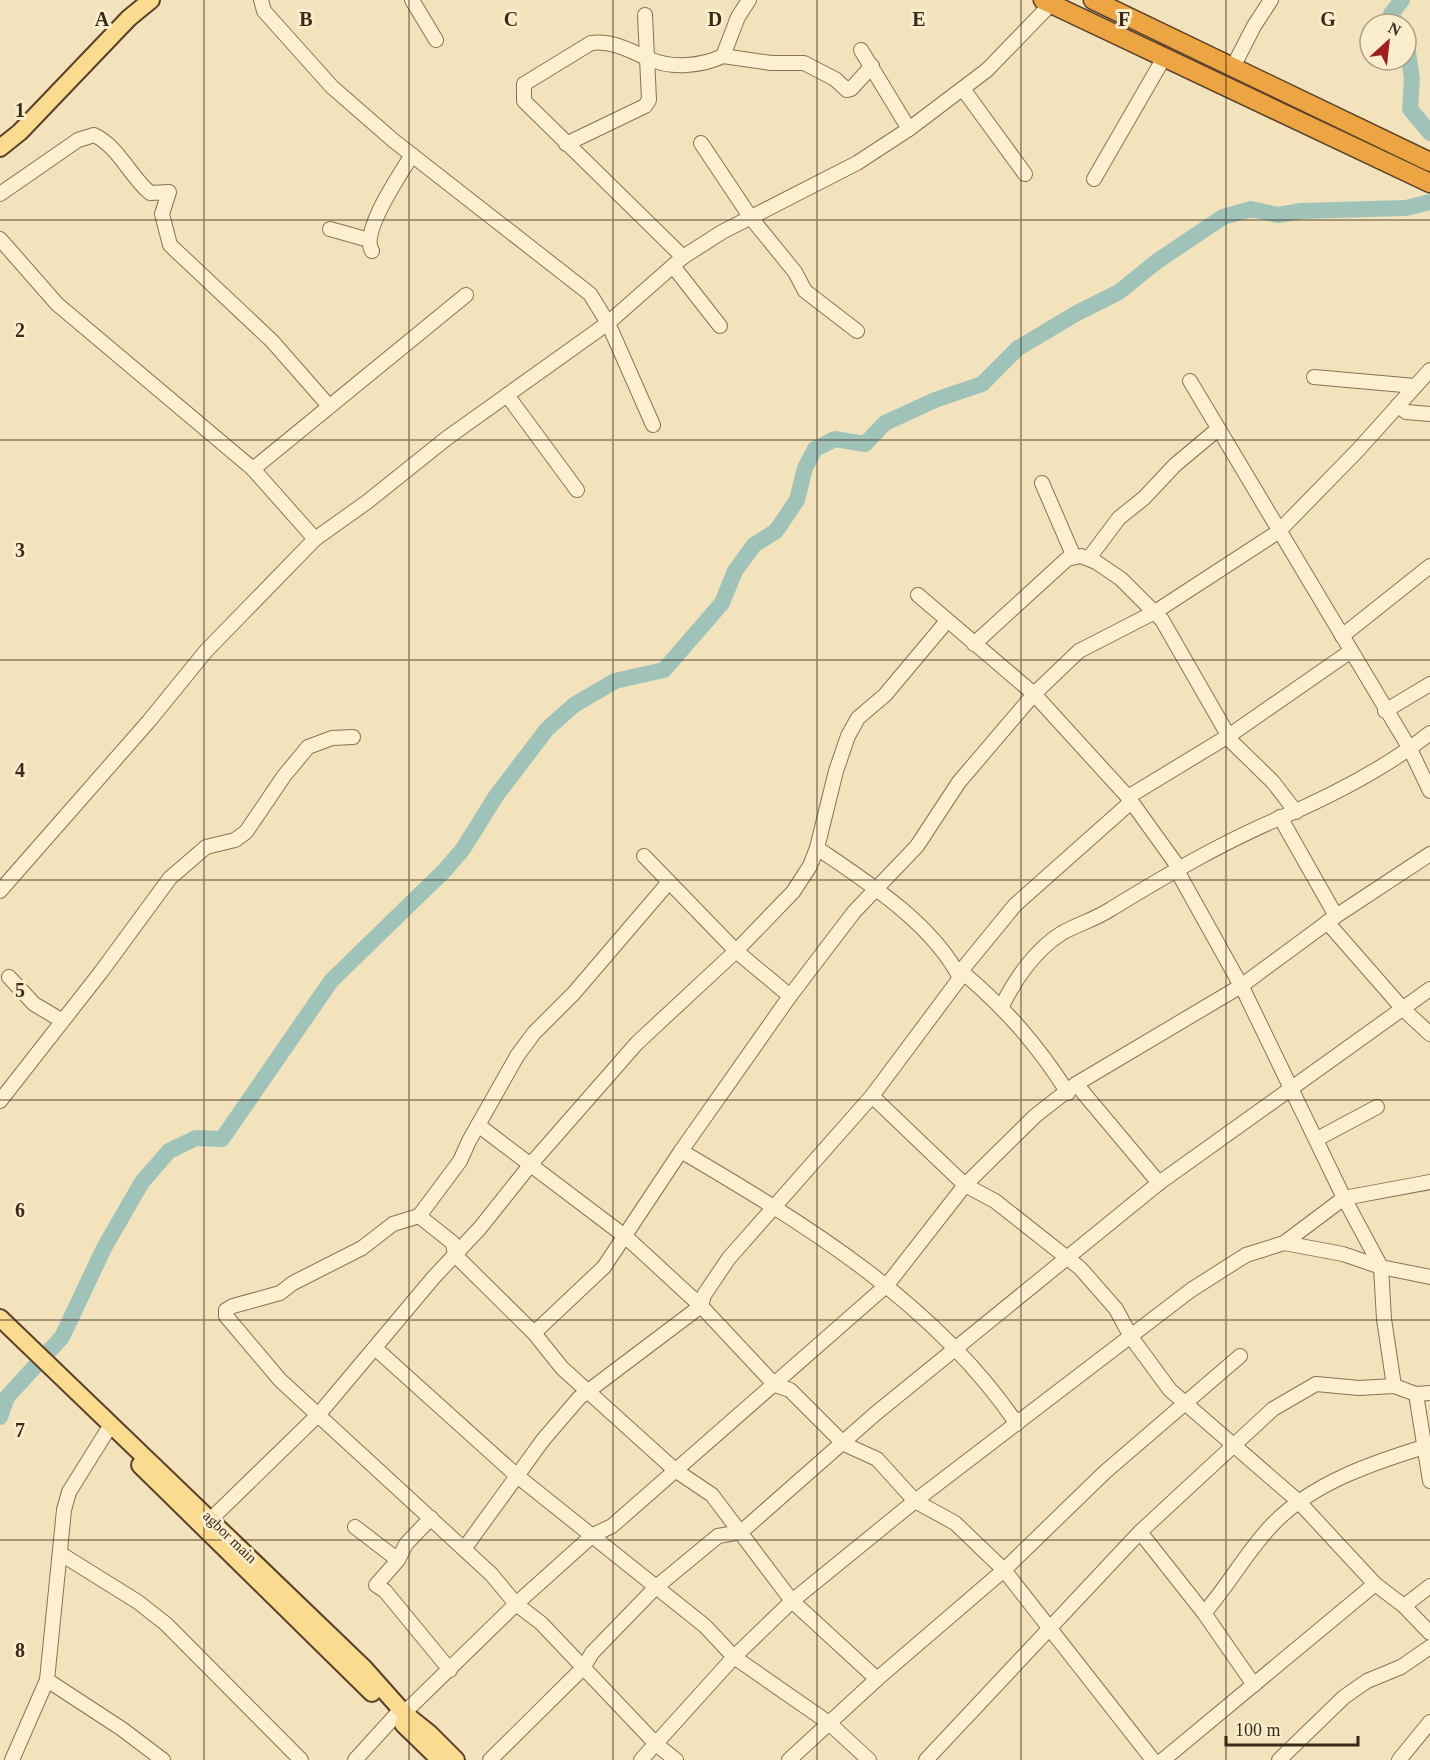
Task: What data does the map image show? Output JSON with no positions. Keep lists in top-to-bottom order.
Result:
{
  "streets": {
    "main road": ["agbor main"]
  },
  "scale_bar": "100 m",
  "north": "top right",
  "grid": {
    "columns": [
      "A",
      "B",
      "C",
      "D",
      "E",
      "F",
      "G"
    ],
    "rows": [
      "1",
      "2",
      "3",
      "4",
      "5",
      "6",
      "7",
      "8"
    ]
  }
}
